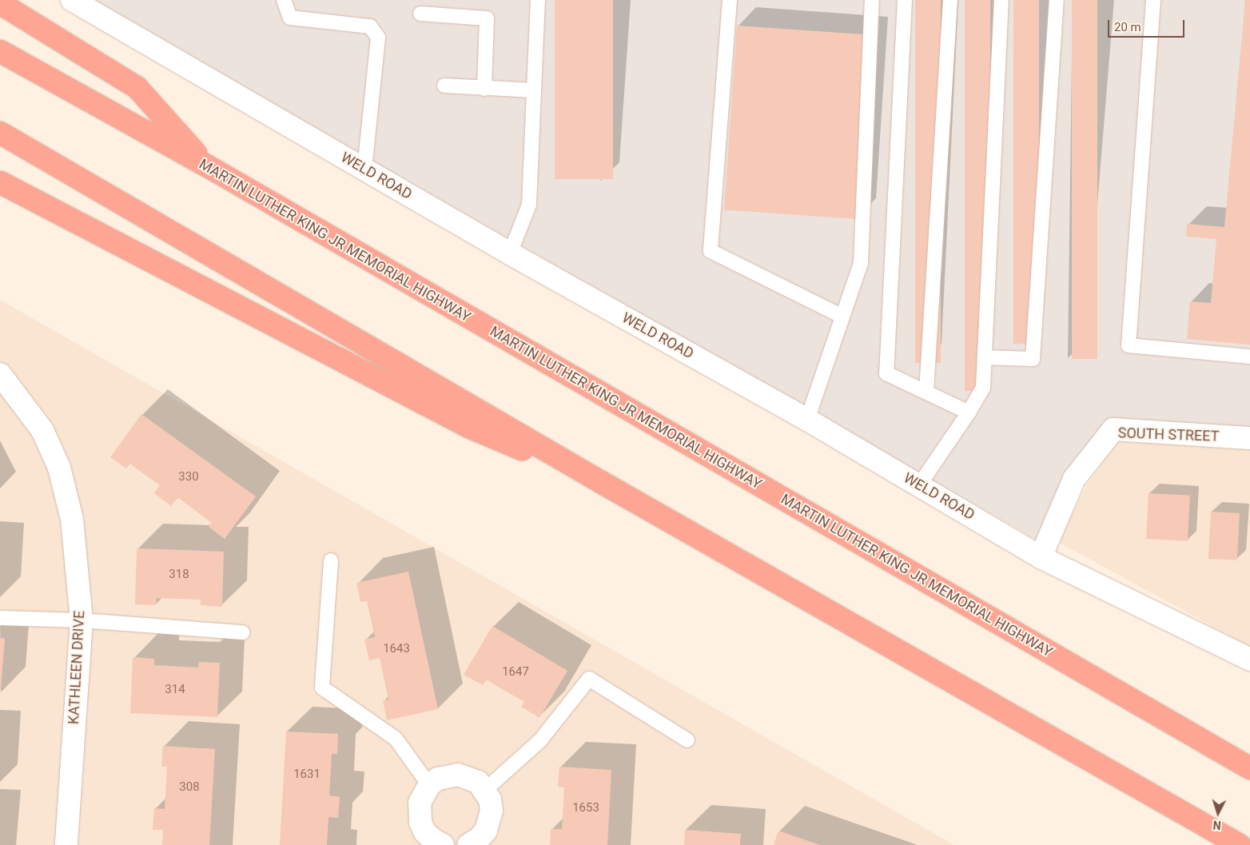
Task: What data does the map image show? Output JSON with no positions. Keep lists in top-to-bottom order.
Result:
{
  "streets": {
    "highway": ["MARTIN LUTHER KING JR MEMORIAL HIGHWAY"],
    "street": ["WELD ROAD", "SOUTH STREET", "KATHLEEN DRIVE"]
  },
  "crossings": [
    ["WELD ROAD", "SOUTH STREET"]
  ],
  "house_numbers": [
    "330",
    "318",
    "1643",
    "1647",
    "314",
    "1631",
    "308",
    "1653"
  ],
  "scale_bar": "20 m",
  "north": "bottom"
}
